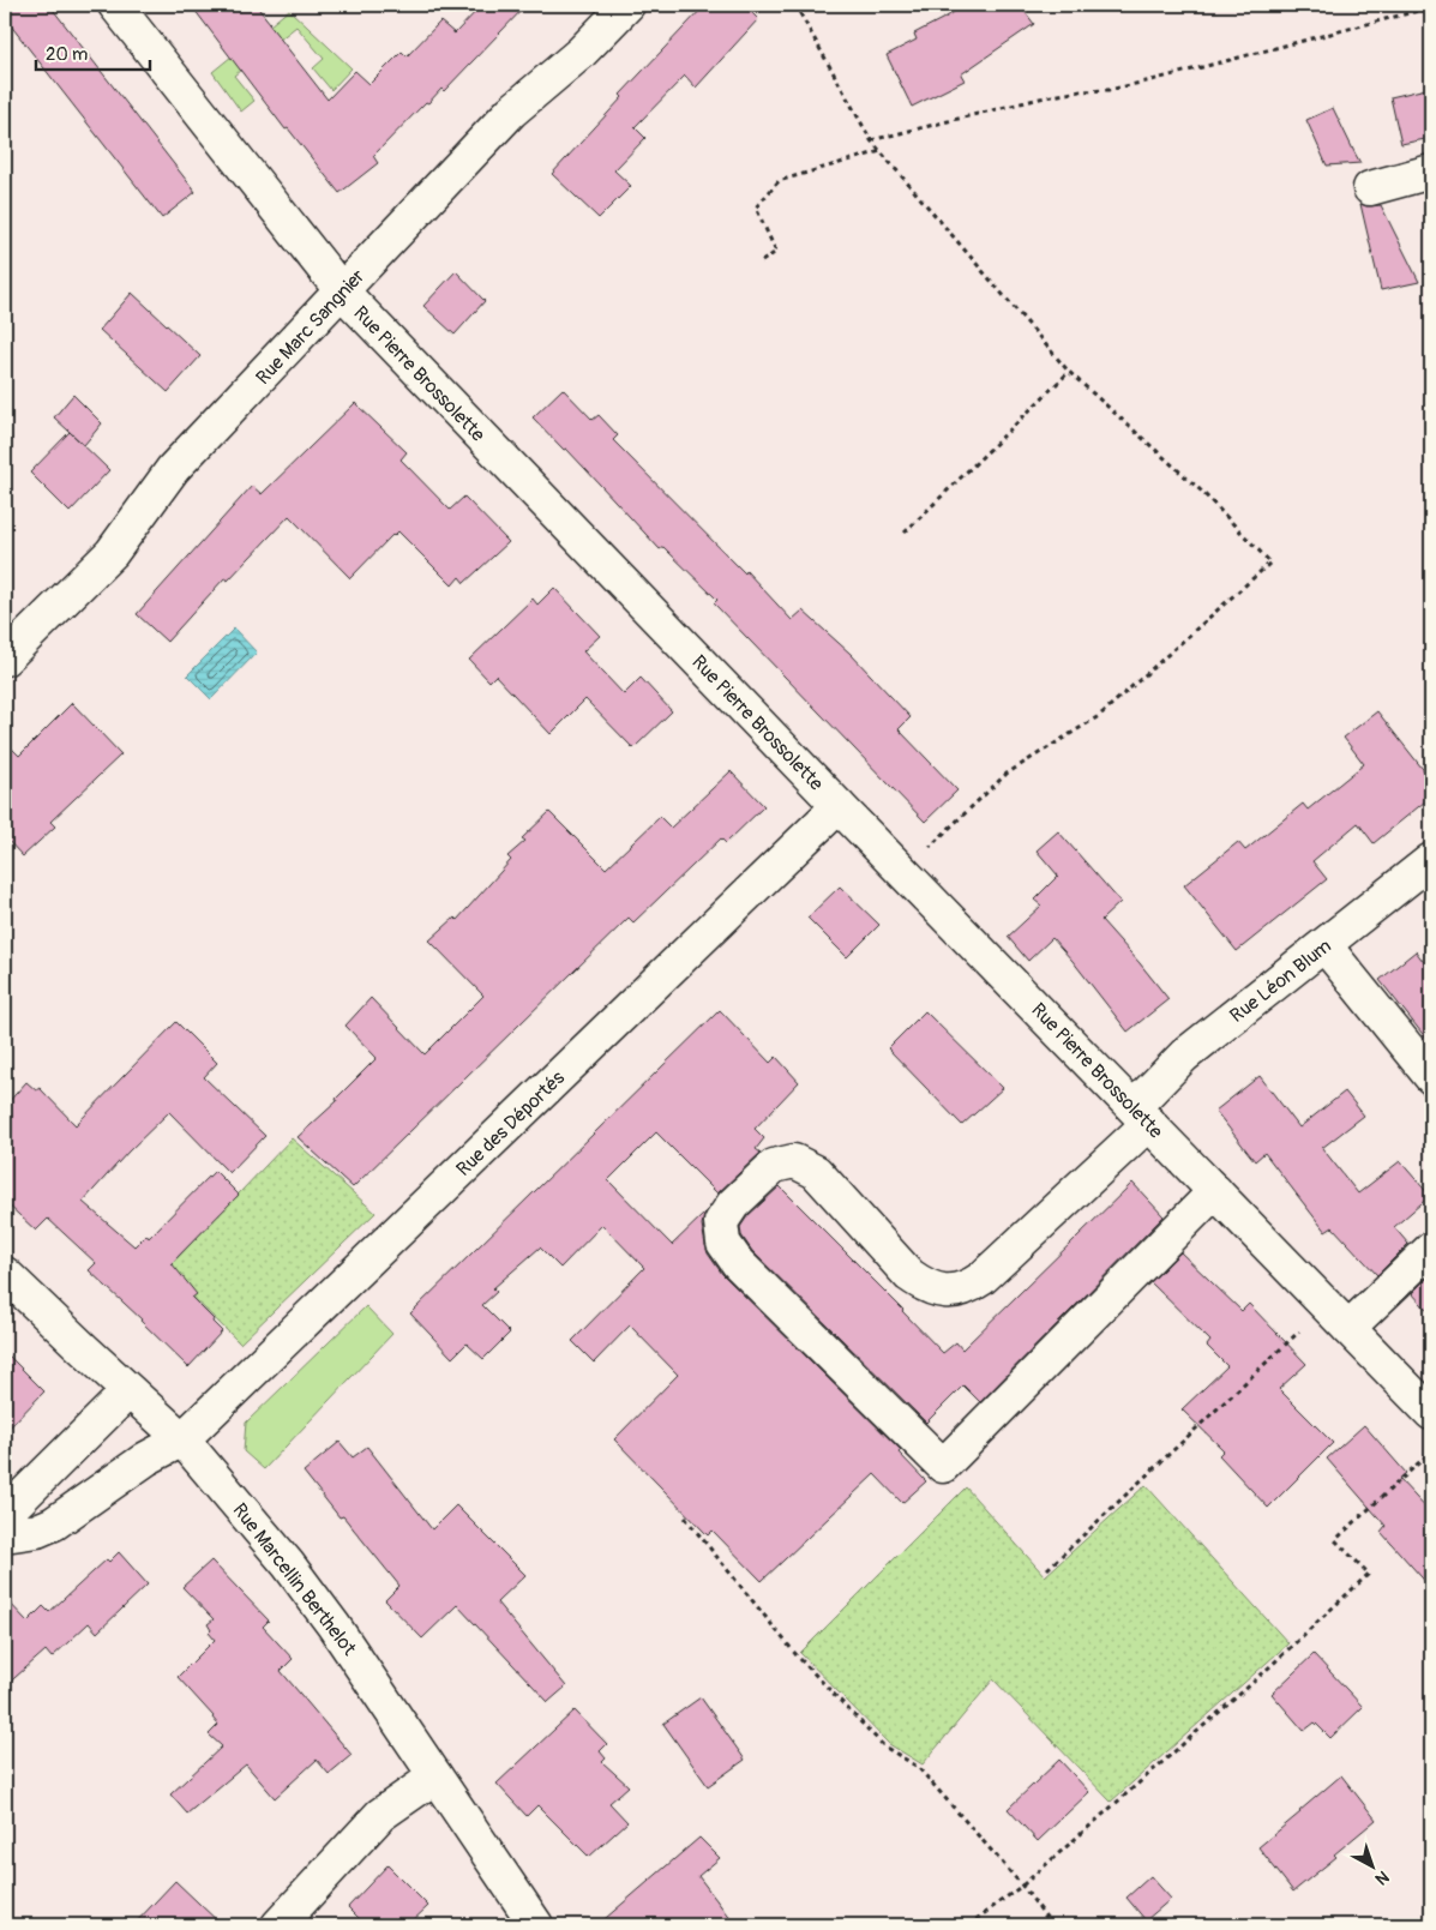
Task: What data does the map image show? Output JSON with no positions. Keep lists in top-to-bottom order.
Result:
{
  "streets": {
    "street": [
      "Rue Marc Sangnier",
      "Rue Pierre Brossolette",
      "Rue Léon Blum",
      "Rue des Déportés",
      "Rue Marcellin Berthelot"
    ]
  },
  "crossings": [
    ["Rue Marc Sangnier", "Rue Pierre Brossolette"],
    ["Rue Pierre Brossolette", "Rue Léon Blum"],
    ["Rue Pierre Brossolette", "Rue des Déportés"],
    ["Rue des Déportés", "Rue Marcellin Berthelot"]
  ],
  "scale_bar": "20 m",
  "north": "bottom right"
}
